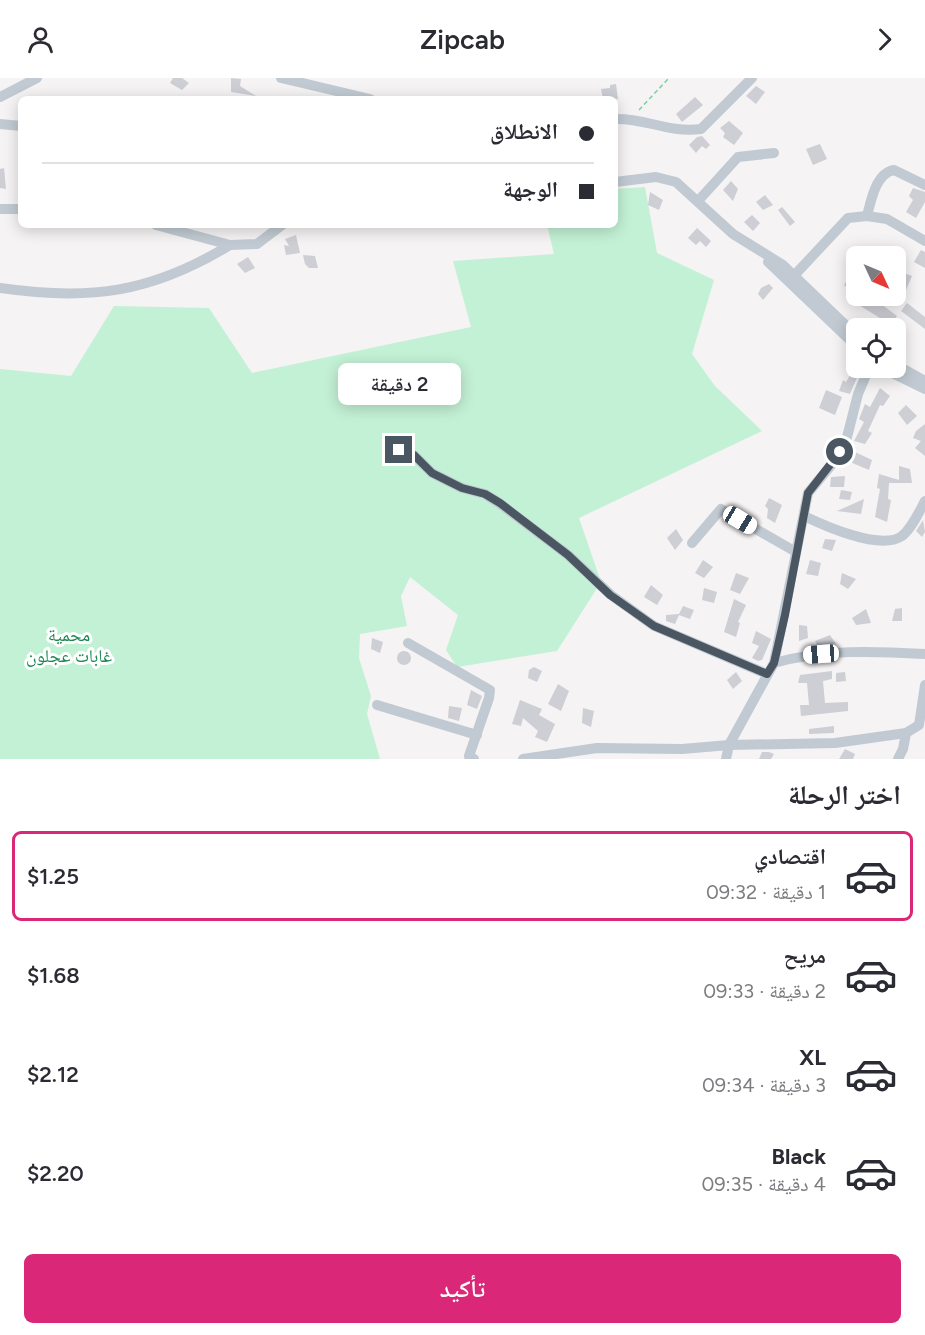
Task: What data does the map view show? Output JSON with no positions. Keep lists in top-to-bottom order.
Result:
{
  "parks": ["محمية غابات عجلون"],
  "north": "bottom right",
  "page": {
    "header": "Zipcab",
    "banner": ["الانطلاق", "الوجهة"],
    "bubble": "2 دقيقة",
    "heading": "اختر الرحلة",
    "list": [
      {
        "name": "اقتصادي",
        "note": "1 دقيقة · 09:32",
        "value": "$1.25"
      },
      {
        "name": "مريح",
        "note": "2 دقيقة · 09:33",
        "value": "$1.68"
      },
      {
        "name": "XL",
        "note": "3 دقيقة · 09:34",
        "value": "$2.12"
      },
      {
        "name": "Black",
        "note": "4 دقيقة · 09:35",
        "value": "$2.20"
      }
    ],
    "buttons": "تأكيد"
  }
}
